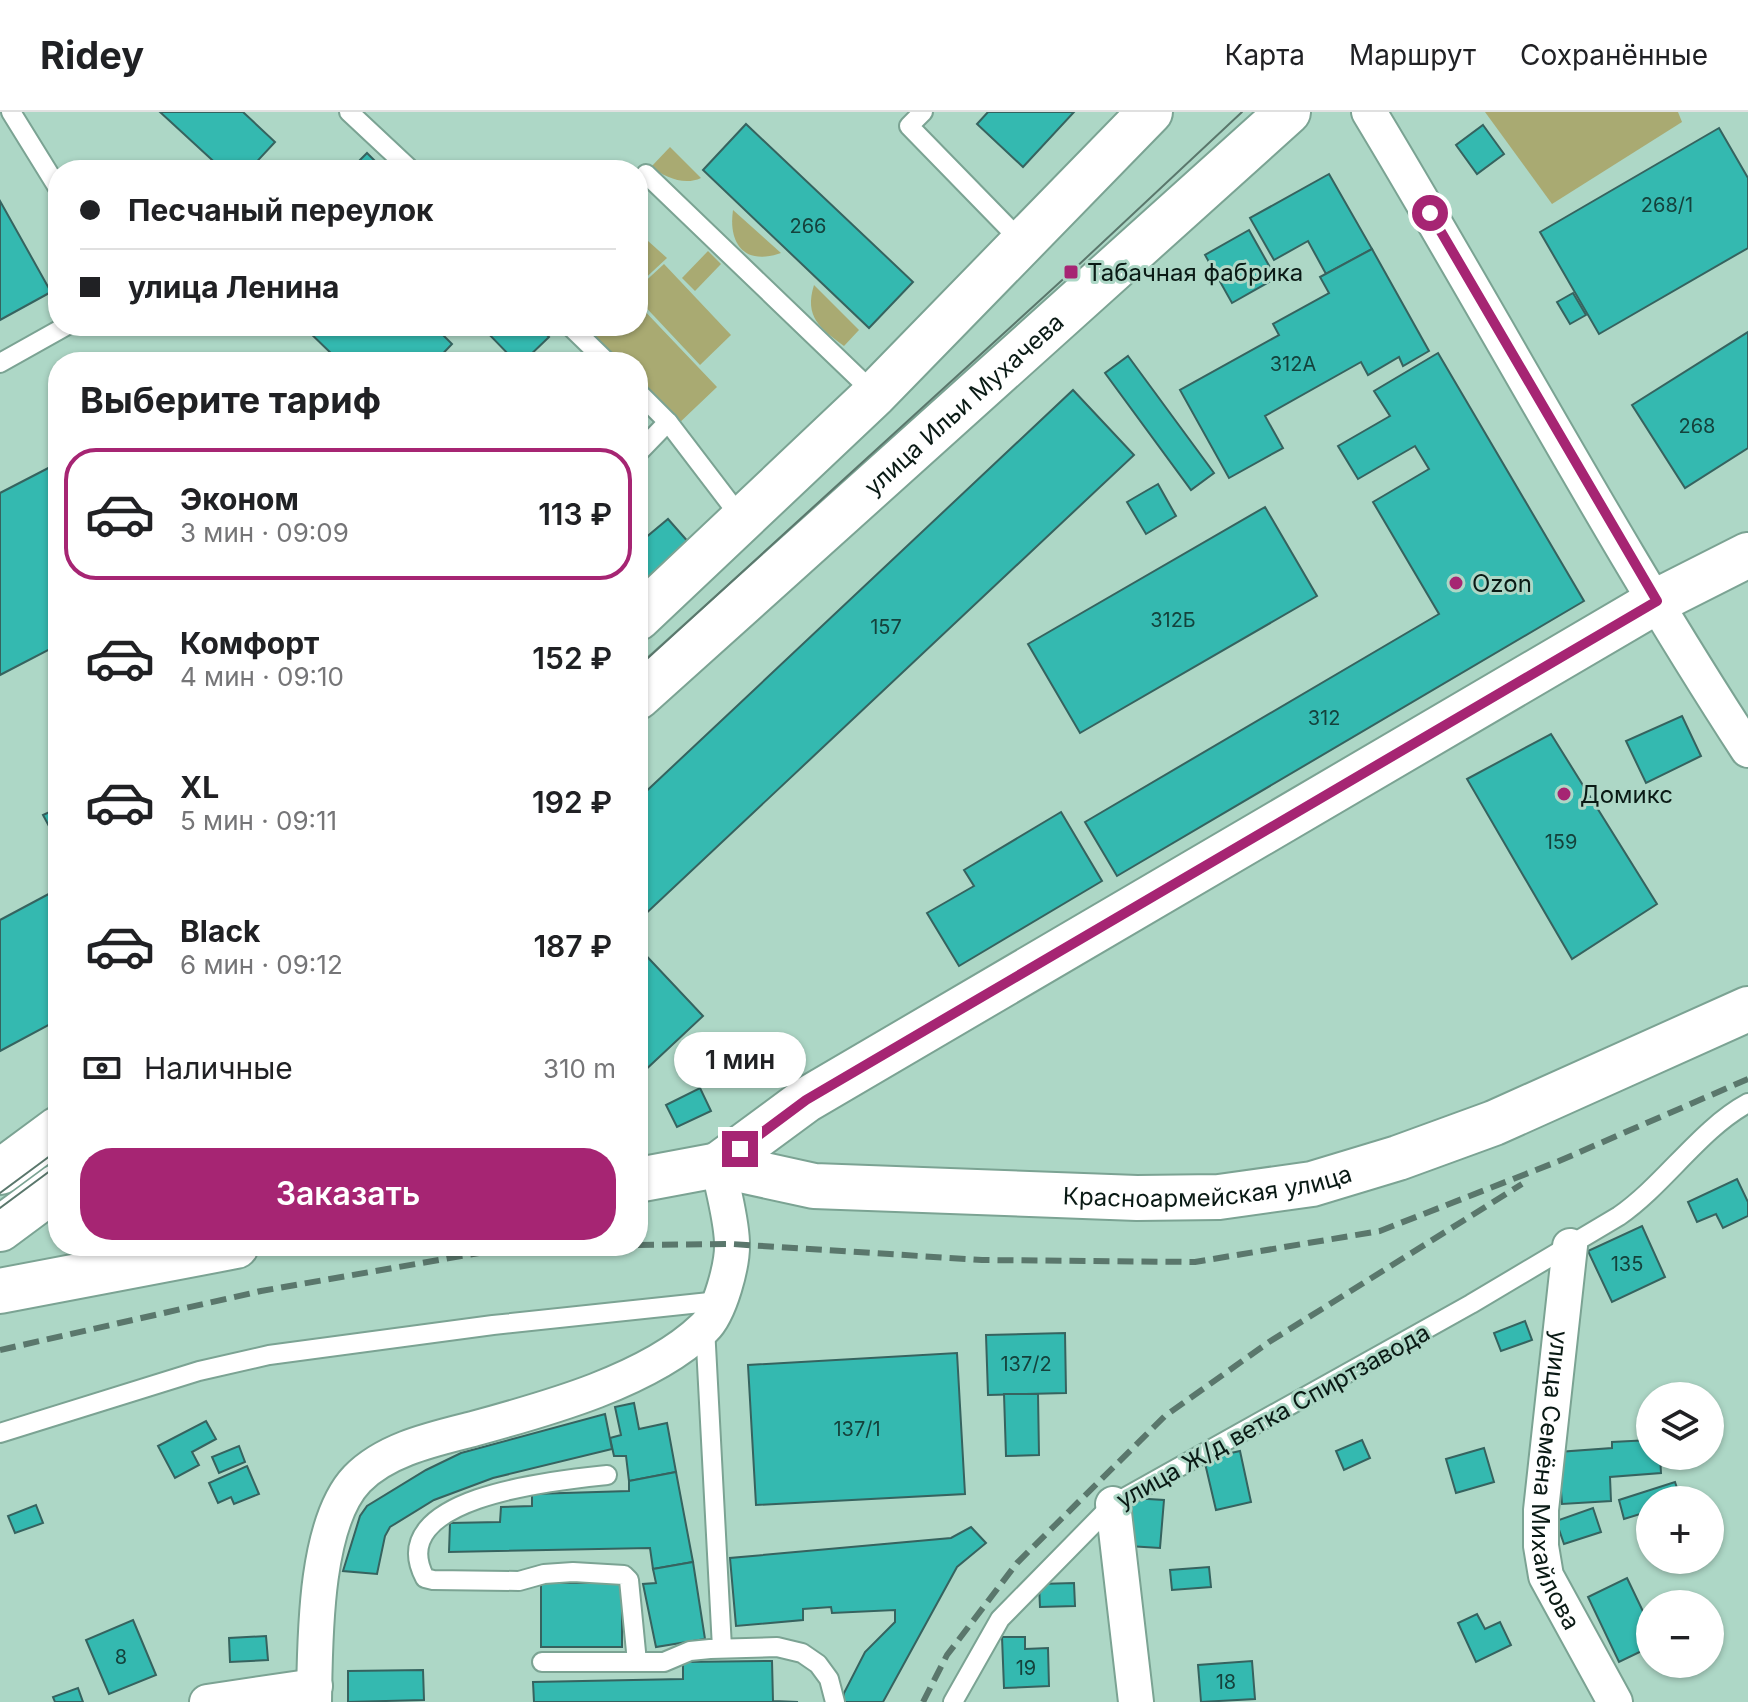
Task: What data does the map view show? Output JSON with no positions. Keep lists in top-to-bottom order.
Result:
{
  "streets": {
    "main road": ["улица Ильи Мухачева", "Красноармейская улица"],
    "street": ["улица Семёна Михайлова"],
    "lane": ["улица Ж/д ветка Спиртзавода"]
  },
  "crossings": [
    ["улица Ж/д ветка Спиртзавода", "улица Семёна Михайлова"]
  ],
  "places": {
    "transit": ["Табачная фабрика"],
    "other": ["Ozon", "Домикс"]
  },
  "house_numbers": [
    "268/1",
    "266",
    "312А",
    "268",
    "312Б",
    "157",
    "312",
    "159",
    "135",
    "137/2",
    "137/1",
    "8",
    "19",
    "18"
  ],
  "page": {
    "header": "Ridey",
    "nav": ["Карта", "Маршрут", "Сохранённые"],
    "banner": ["Песчаный переулок", "улица Ленина"],
    "heading": "Выберите тариф",
    "list": [
      {
        "name": "Эконом",
        "note": "3 мин · 09:09",
        "value": "113 ₽"
      },
      {
        "name": "Комфорт",
        "note": "4 мин · 09:10",
        "value": "152 ₽"
      },
      {
        "name": "XL",
        "note": "5 мин · 09:11",
        "value": "192 ₽"
      },
      {
        "name": "Black",
        "note": "6 мин · 09:12",
        "value": "187 ₽"
      }
    ],
    "pay": ["Наличные", "310 m"],
    "bubble": "1 мин",
    "buttons": "Заказать",
    "map_buttons": ["+", "−"]
  }
}
